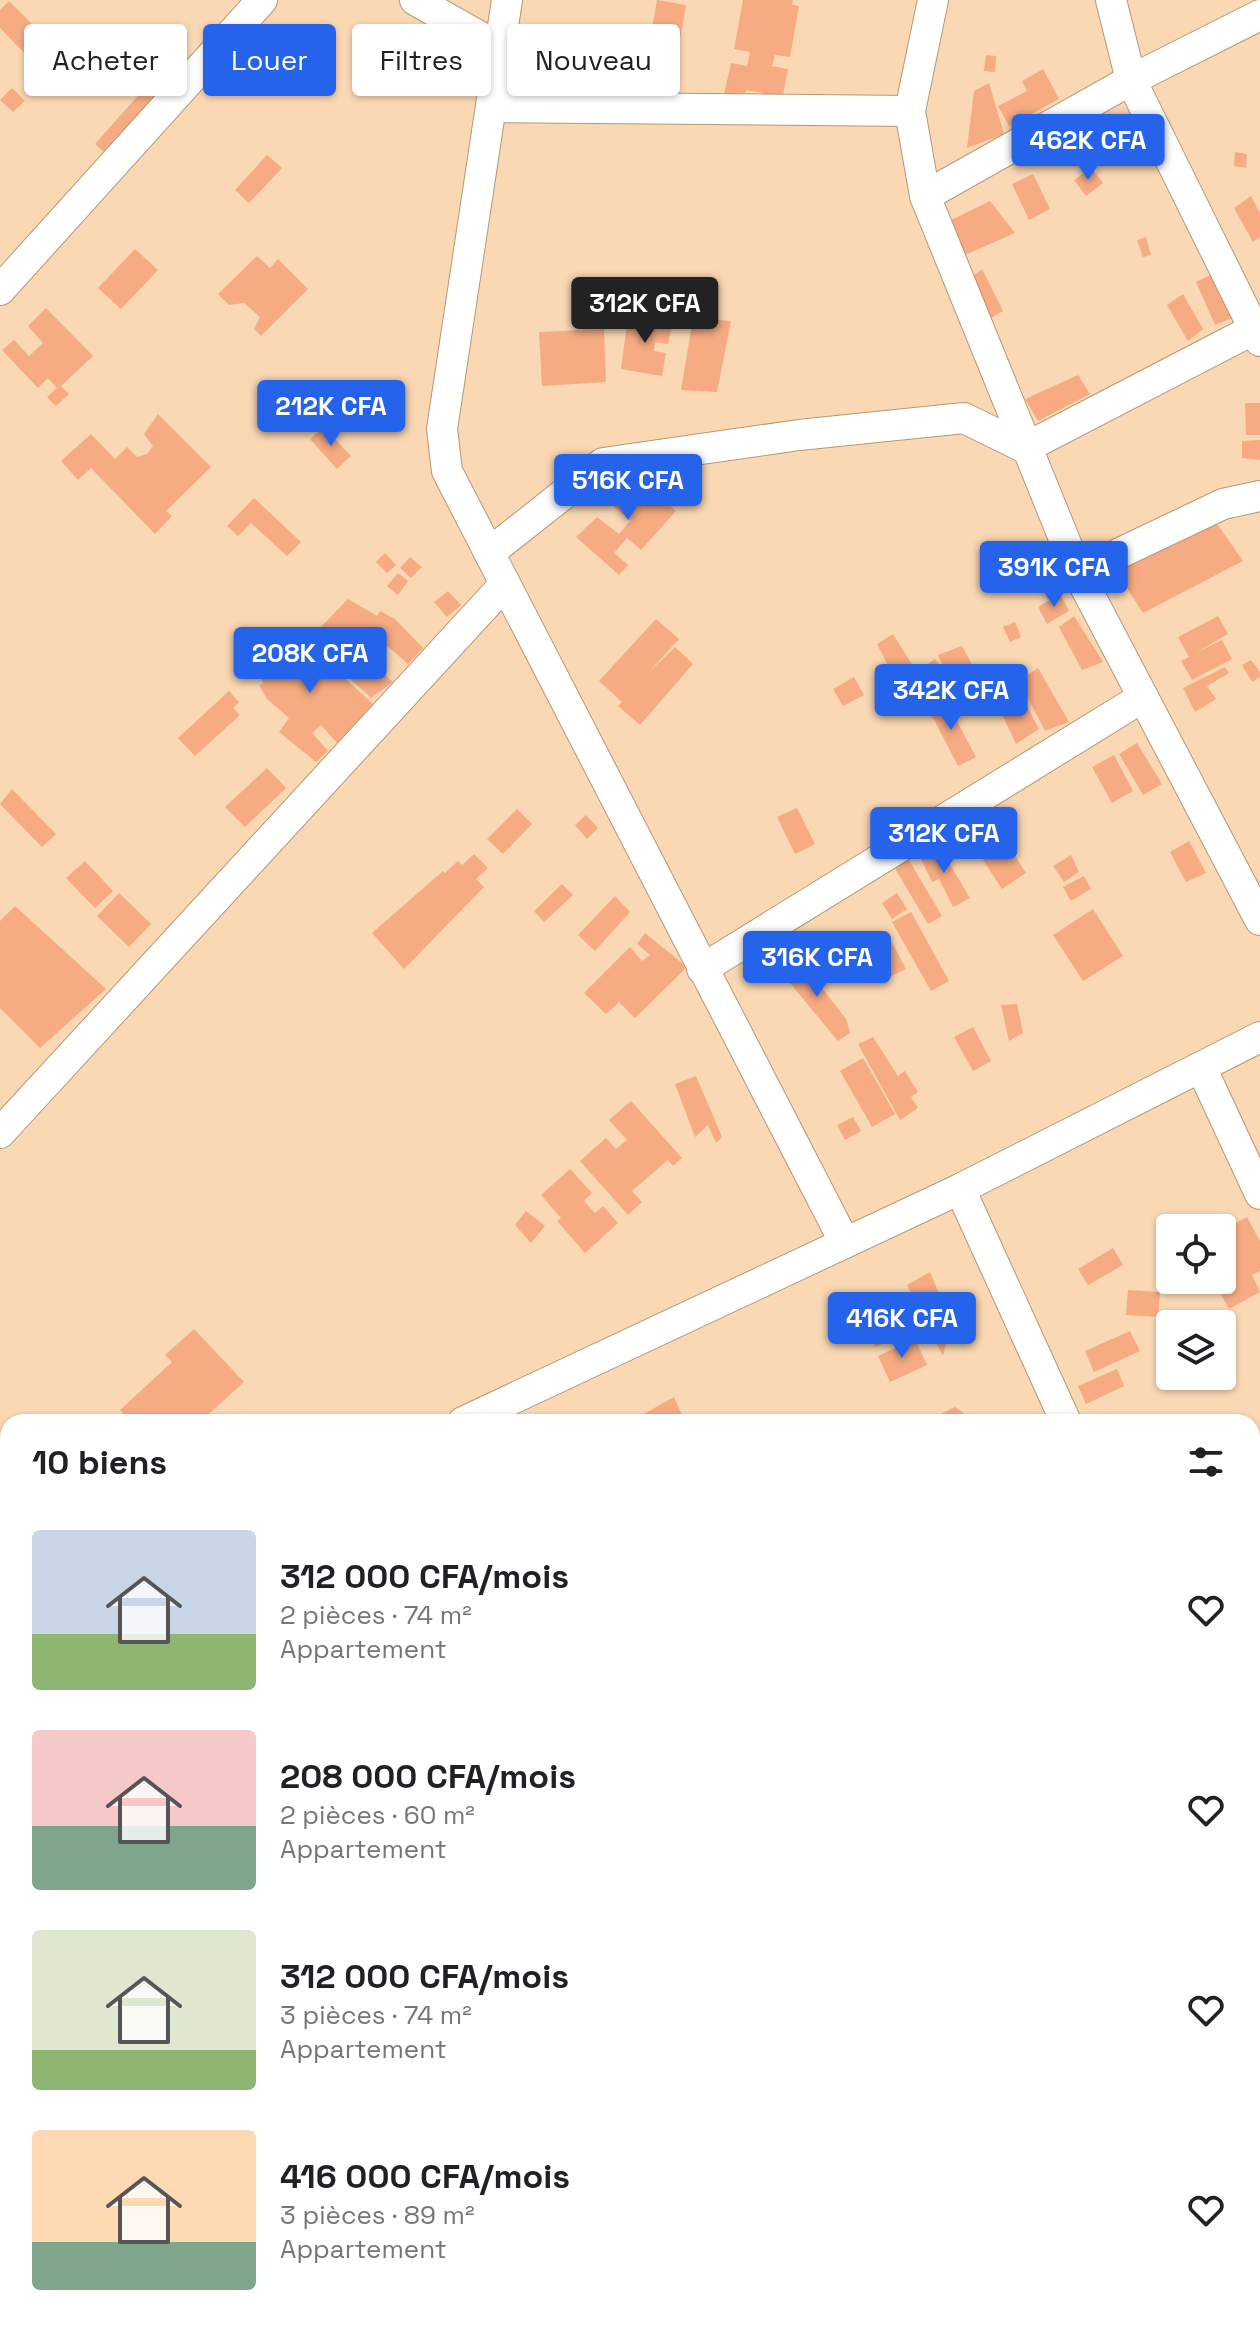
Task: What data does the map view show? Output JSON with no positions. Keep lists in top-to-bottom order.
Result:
{
  "page": {
    "chip": [
      "Acheter",
      "Louer",
      "Filtres",
      "Nouveau"
    ],
    "price": [
      "462K CFA",
      "312K CFA",
      "212K CFA",
      "516K CFA",
      "391K CFA",
      "208K CFA",
      "342K CFA",
      "312K CFA",
      "316K CFA",
      "416K CFA"
    ],
    "heading": "10 biens",
    "list": [
      {
        "name": "312 000 CFA/mois",
        "note": "2 pièces · 74 m² · Appartement"
      },
      {
        "name": "208 000 CFA/mois",
        "note": "2 pièces · 60 m² · Appartement"
      },
      {
        "name": "312 000 CFA/mois",
        "note": "3 pièces · 74 m² · Appartement"
      },
      {
        "name": "416 000 CFA/mois",
        "note": "3 pièces · 89 m² · Appartement"
      }
    ]
  }
}
